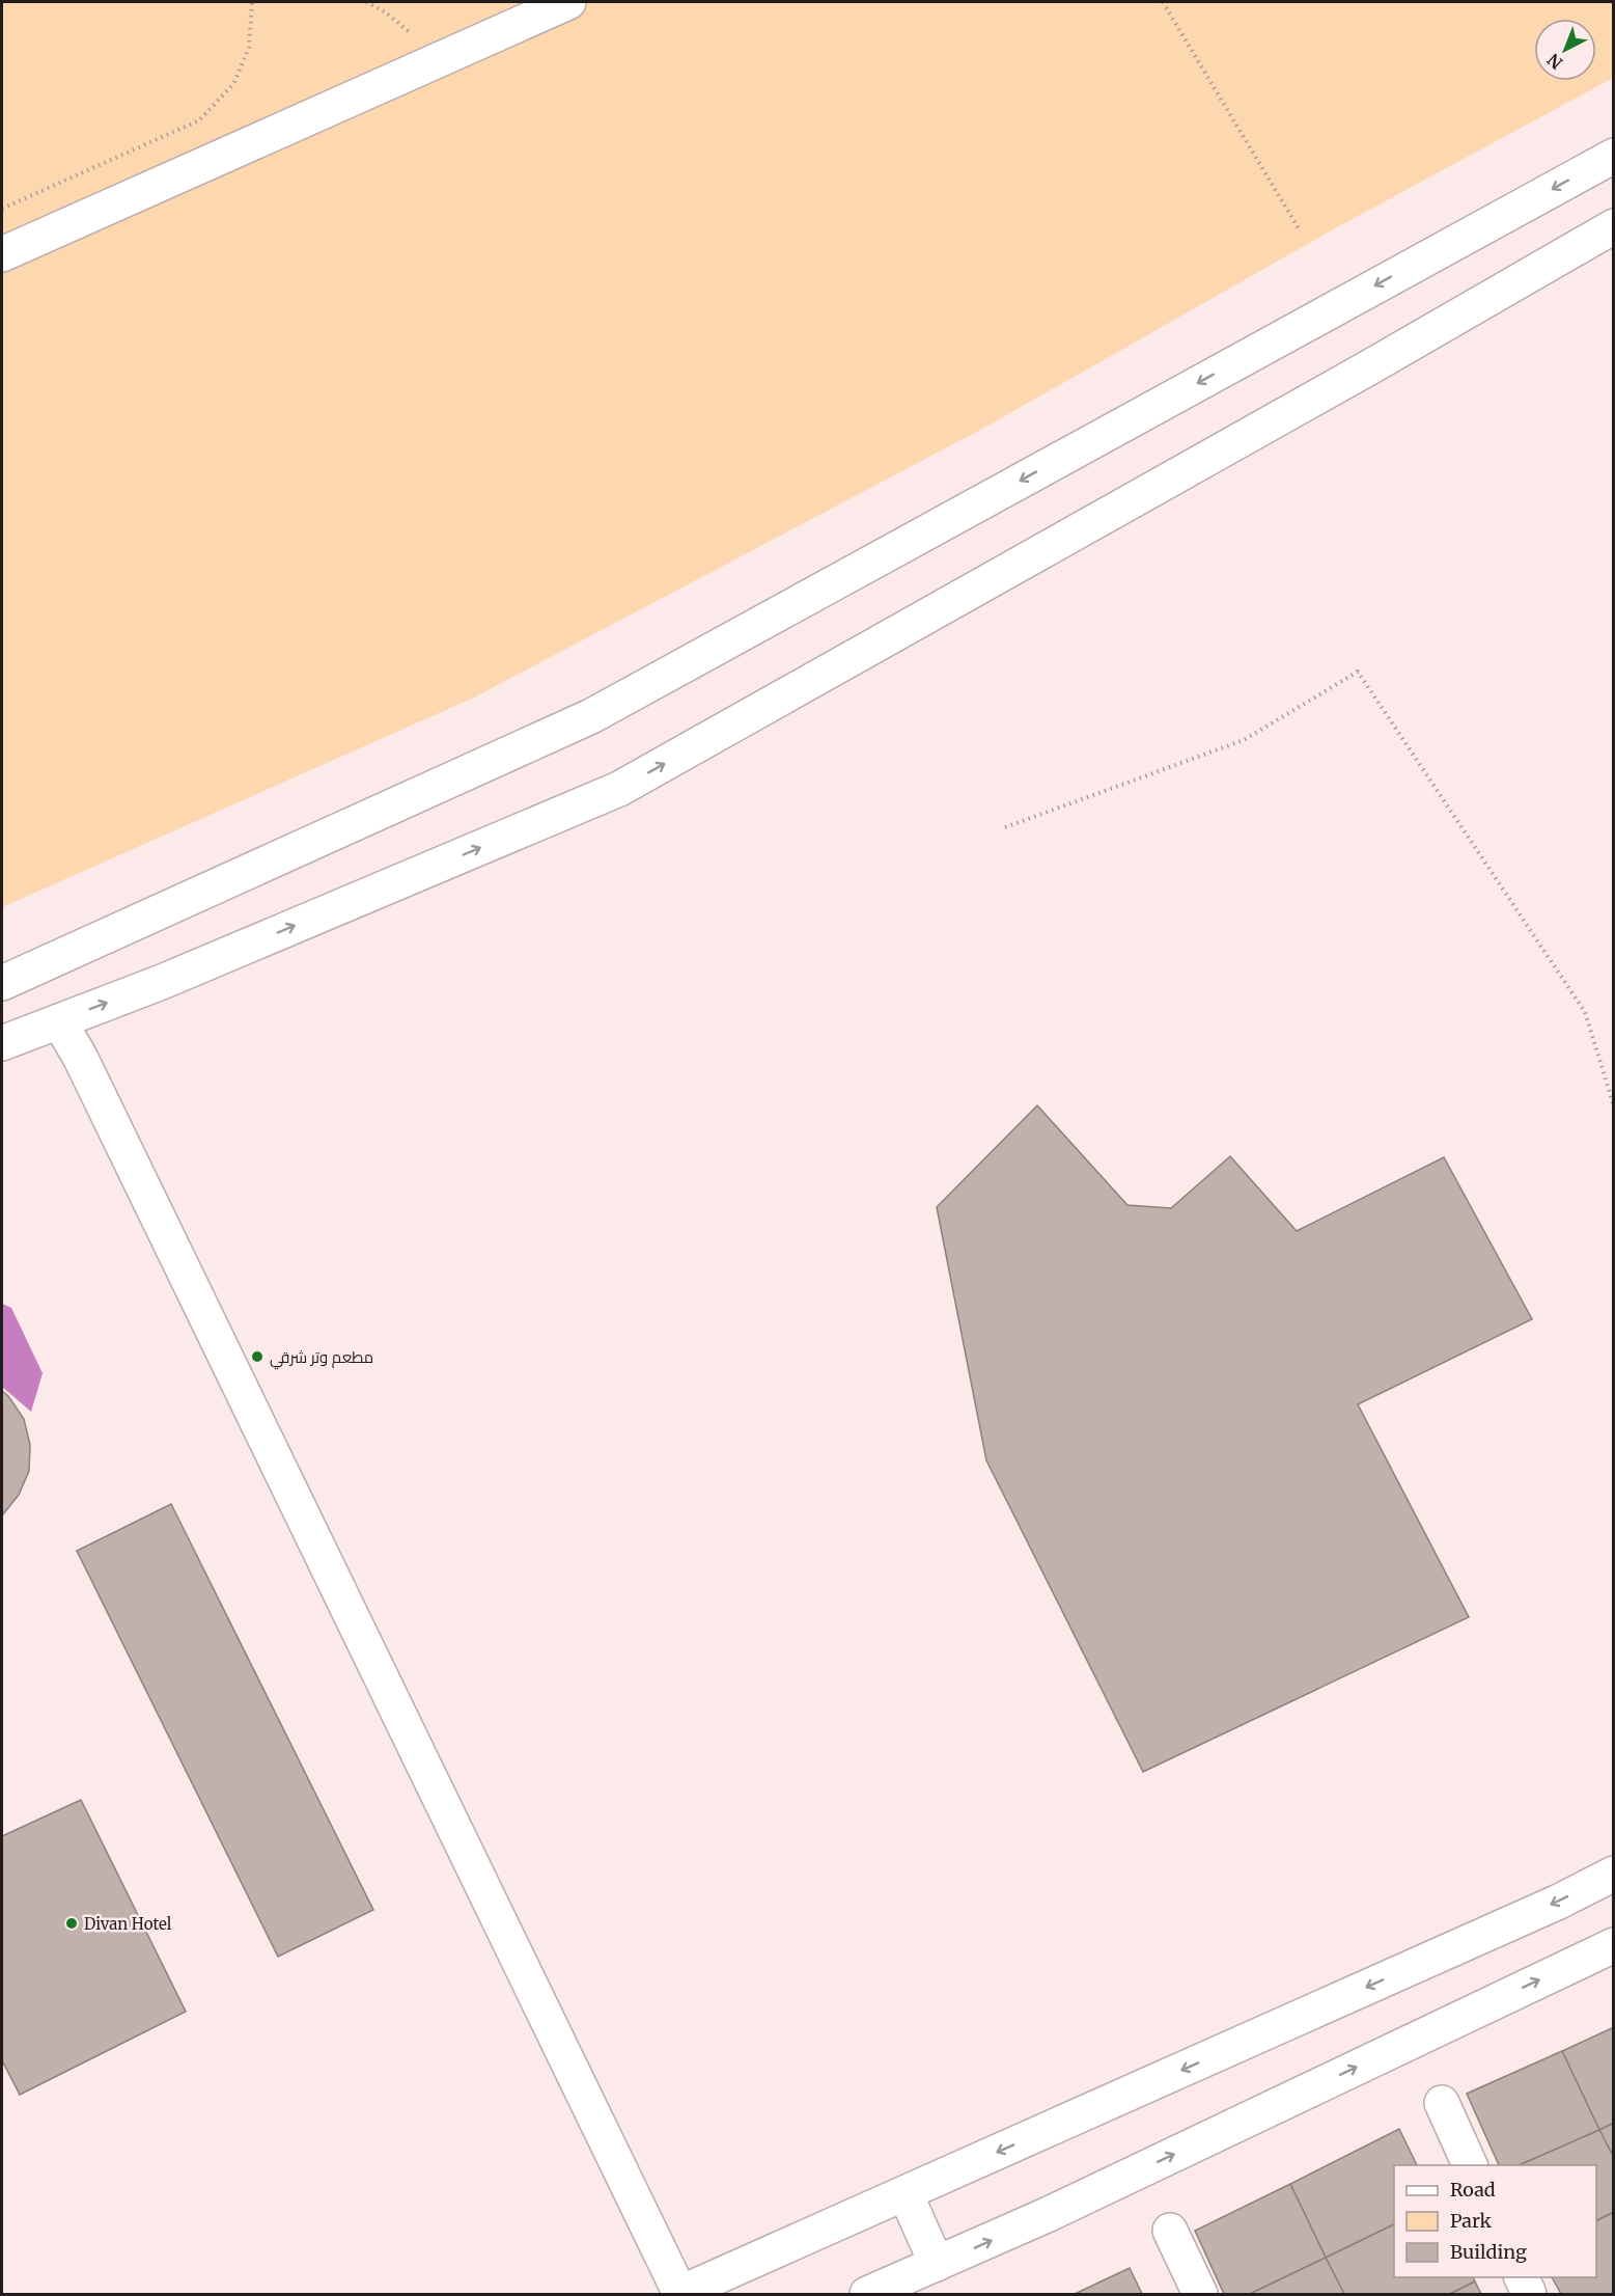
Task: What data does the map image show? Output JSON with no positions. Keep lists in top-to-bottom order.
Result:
{
  "places": ["مطعم وتر شرقي", "Divan Hotel"],
  "legend": ["Road", "Park", "Building"],
  "north": "bottom left"
}
